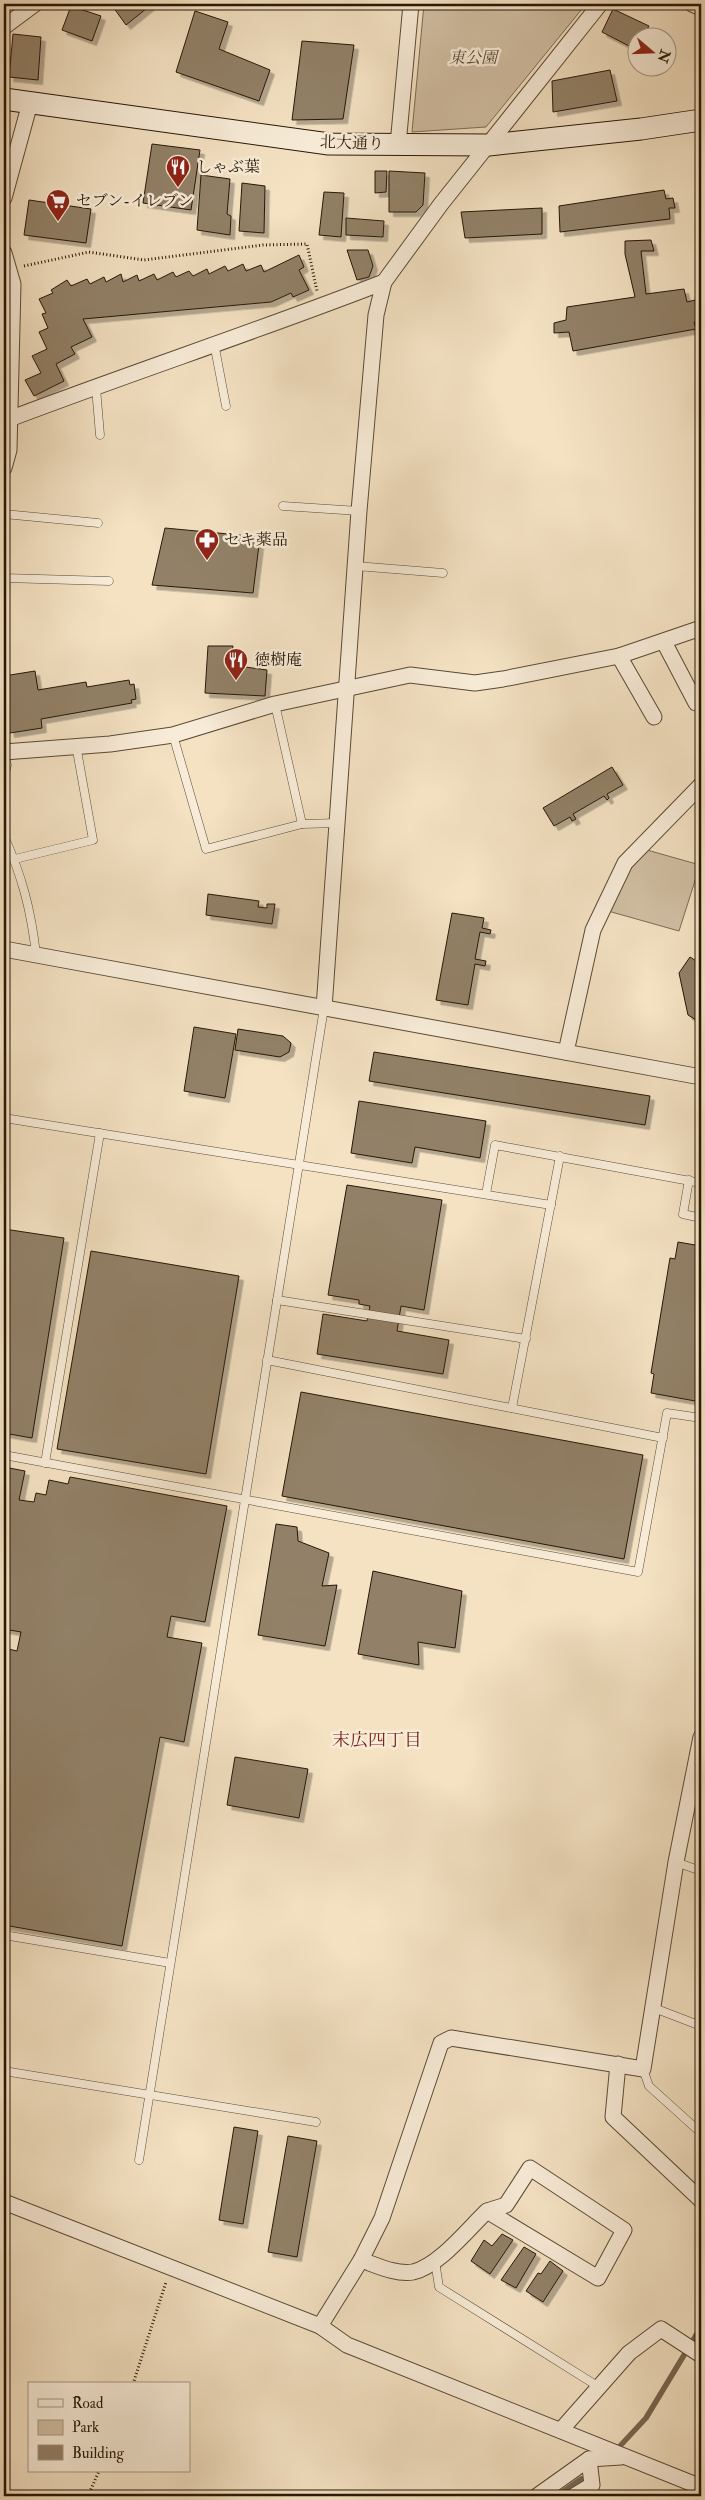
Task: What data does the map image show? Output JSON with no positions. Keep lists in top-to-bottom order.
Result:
{
  "streets": {
    "street": ["北大通り"]
  },
  "districts": ["末広四丁目"],
  "parks": ["東公園"],
  "places": {
    "restaurant": ["しゃぶ葉", "徳樹庵"],
    "supermarket": ["セブン-イレブン"],
    "pharmacy": ["セキ薬品"]
  },
  "legend": ["Road", "Park", "Building"],
  "north": "right"
}
